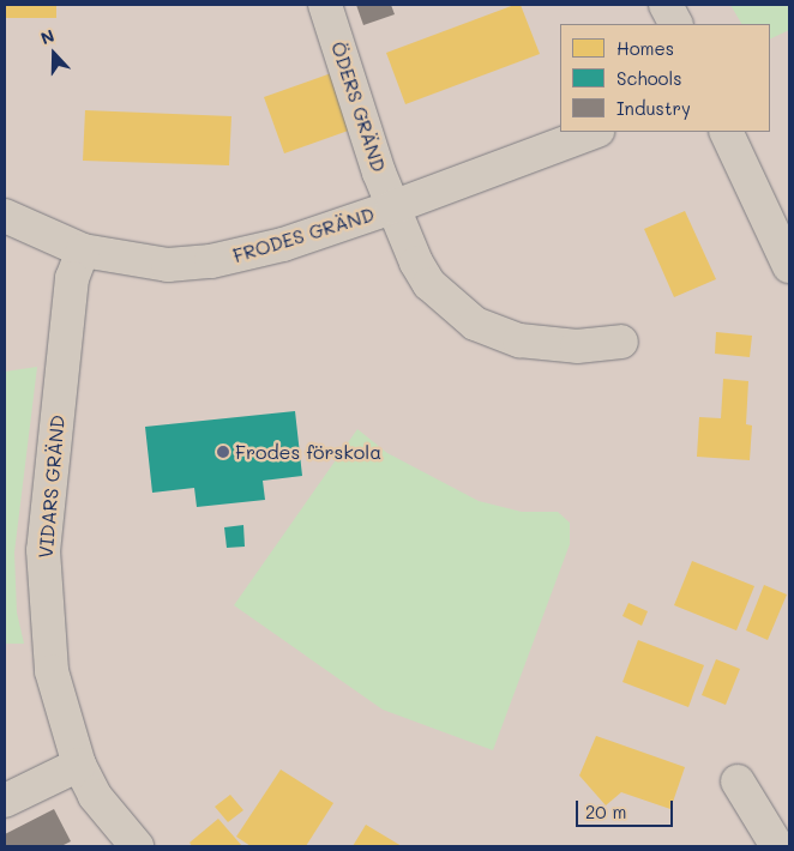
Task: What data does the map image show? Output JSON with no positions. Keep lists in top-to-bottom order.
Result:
{
  "streets": {
    "street": ["ÖDERS GRÄND", "FRODES GRÄND", "VIDARS GRÄND"]
  },
  "crossings": [
    ["ÖDERS GRÄND", "FRODES GRÄND"],
    ["FRODES GRÄND", "VIDARS GRÄND"]
  ],
  "places": ["Frodes förskola"],
  "legend": ["Homes", "Schools", "Industry"],
  "scale_bar": "20 m",
  "north": "top"
}
